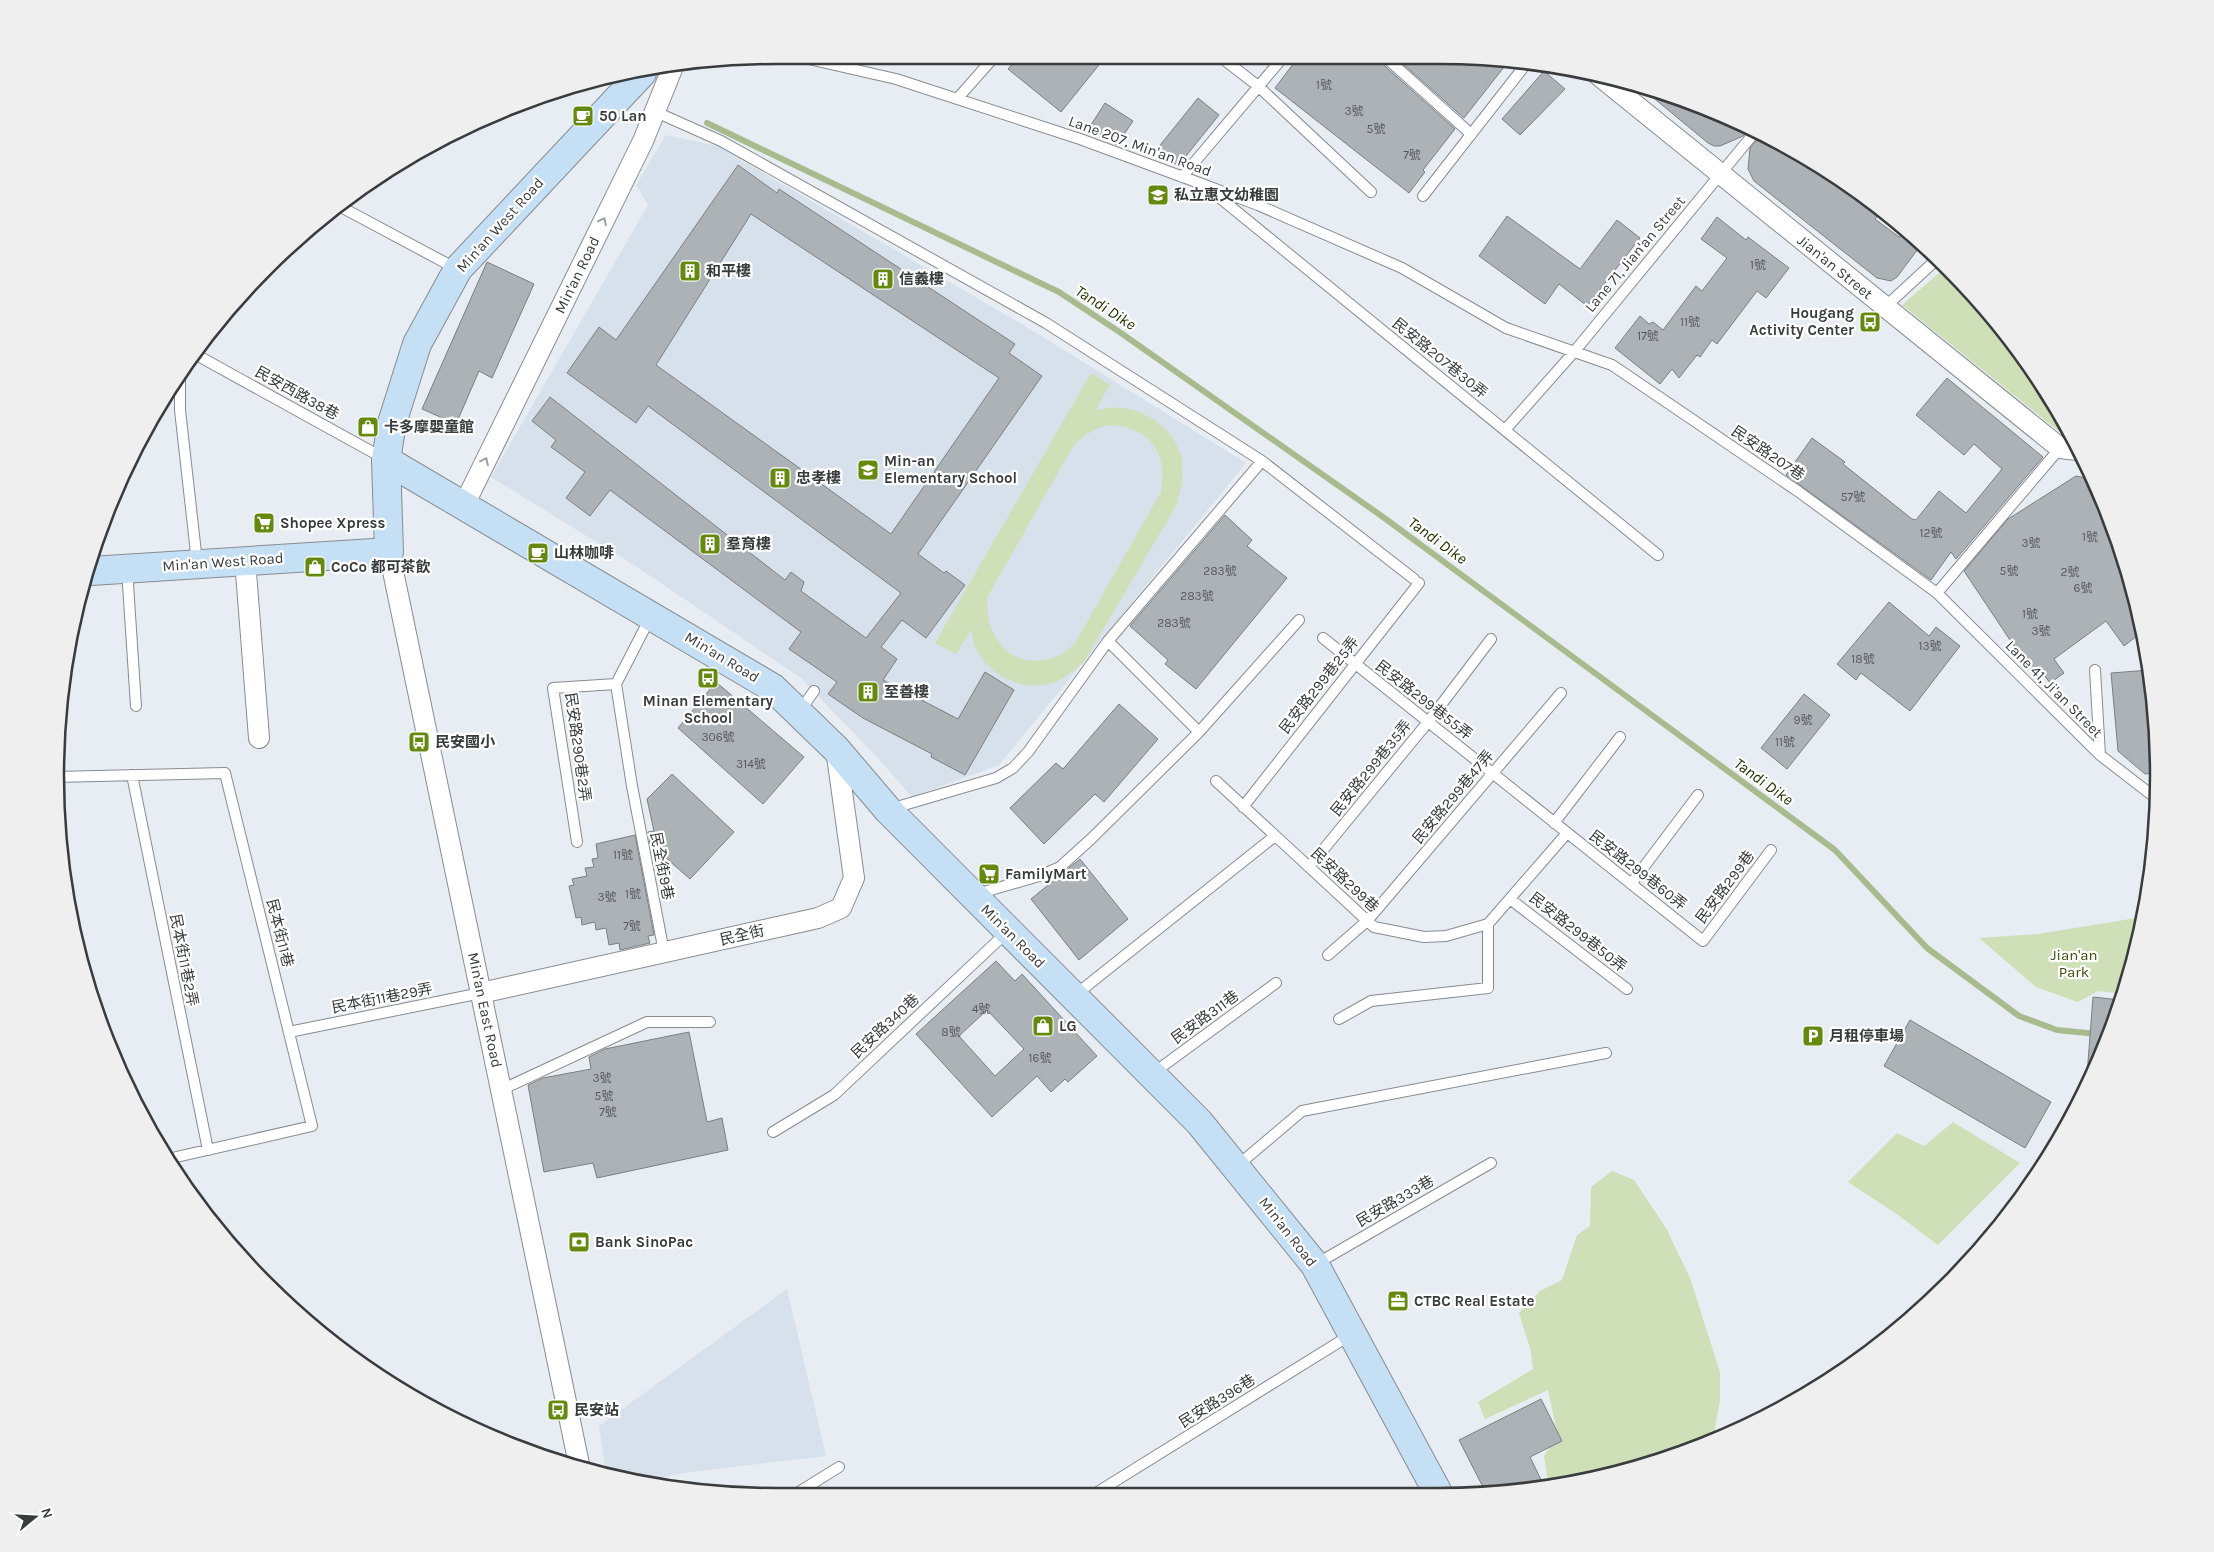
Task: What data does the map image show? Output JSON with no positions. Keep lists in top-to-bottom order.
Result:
{
  "streets": {
    "street": [
      "Min'an West Road",
      "Jian'an Street",
      "Min'an Road",
      "民全街",
      "Min'an East Road"
    ],
    "lane": [
      "Lane 207, Min'an Road",
      "Lane 71, Jian'an Street",
      "民安路207巷30弄",
      "民安西路38巷",
      "民安路207巷",
      "民安路299巷25弄",
      "Lane 41, Ji'an Street",
      "民安路299巷55弄",
      "民安路290巷2弄",
      "民安路299巷35弄",
      "民安路299巷47弄",
      "民全街9巷",
      "民安路299巷60弄",
      "民安路299巷",
      "民安路299巷50弄",
      "民本街11巷",
      "民本街11巷2弄",
      "民本街11巷29弄",
      "民安路311巷",
      "民安路340巷",
      "民安路333巷",
      "民安路396巷"
    ]
  },
  "crossings": [
    ["Lane 207, Min'an Road", "Lane 71, Jian'an Street"],
    ["Lane 207, Min'an Road", "民安路207巷30弄"],
    ["Lane 207, Min'an Road", "民安路207巷"],
    ["Min'an West Road", "Min'an Road"],
    ["Min'an West Road", "民安西路38巷"],
    ["Min'an West Road", "Min'an East Road"],
    ["Lane 71, Jian'an Street", "Jian'an Street"],
    ["Lane 71, Jian'an Street", "民安路207巷30弄"],
    ["Lane 71, Jian'an Street", "民安路207巷"],
    ["Min'an Road", "民安西路38巷"],
    ["Min'an Road", "民全街"],
    ["Min'an Road", "民安路311巷"],
    ["Min'an Road", "民安路340巷"],
    ["Min'an Road", "民安路333巷"],
    ["Min'an Road", "民安路396巷"],
    ["民安路207巷", "Lane 41, Ji'an Street"],
    ["民安路299巷25弄", "民安路299巷55弄"],
    ["民安路299巷25弄", "民安路299巷"],
    ["民安路299巷55弄", "民安路299巷35弄"],
    ["民安路299巷55弄", "民安路299巷47弄"],
    ["民安路299巷55弄", "民安路299巷60弄"],
    ["民安路290巷2弄", "民全街9巷"],
    ["民安路299巷35弄", "民安路299巷"],
    ["民安路299巷47弄", "民安路299巷"],
    ["民全街9巷", "民全街"],
    ["民安路299巷60弄", "民安路299巷"],
    ["民本街11巷", "民本街11巷2弄"],
    ["民本街11巷", "民本街11巷29弄"],
    ["民全街", "民本街11巷29弄"],
    ["民全街", "Min'an East Road"],
    ["民本街11巷29弄", "Min'an East Road"]
  ],
  "water": ["Tandi Dike"],
  "parks": ["Jian'an Park"],
  "places": {
    "cafe": ["50 Lan", "山林咖啡"],
    "school or university": ["私立惠文幼稚園", "Min-an Elementary School"],
    "building": [
      "和平樓",
      "信義樓",
      "忠孝樓",
      "羣育樓",
      "至善樓"
    ],
    "bus stop": [
      "Hougang Activity Center",
      "Minan Elementary School",
      "民安國小",
      "民安站"
    ],
    "shop": ["卡多摩嬰童館", "CoCo 都可茶飲", "LG"],
    "supermarket": ["Shopee Xpress", "FamilyMart"],
    "parking": ["月租停車場"],
    "bank": ["Bank SinoPac"],
    "office": ["CTBC Real Estate"]
  },
  "house_numbers": [
    "1號",
    "3號",
    "5號",
    "7號",
    "1號",
    "11號",
    "17號",
    "57號",
    "12號",
    "1號",
    "3號",
    "283號",
    "5號",
    "2號",
    "6號",
    "283號",
    "1號",
    "283號",
    "3號",
    "13號",
    "18號",
    "9號",
    "306號",
    "11號",
    "314號",
    "11號",
    "1號",
    "3號",
    "7號",
    "4號",
    "8號",
    "16號",
    "3號",
    "5號",
    "7號"
  ],
  "north": "right"
}
